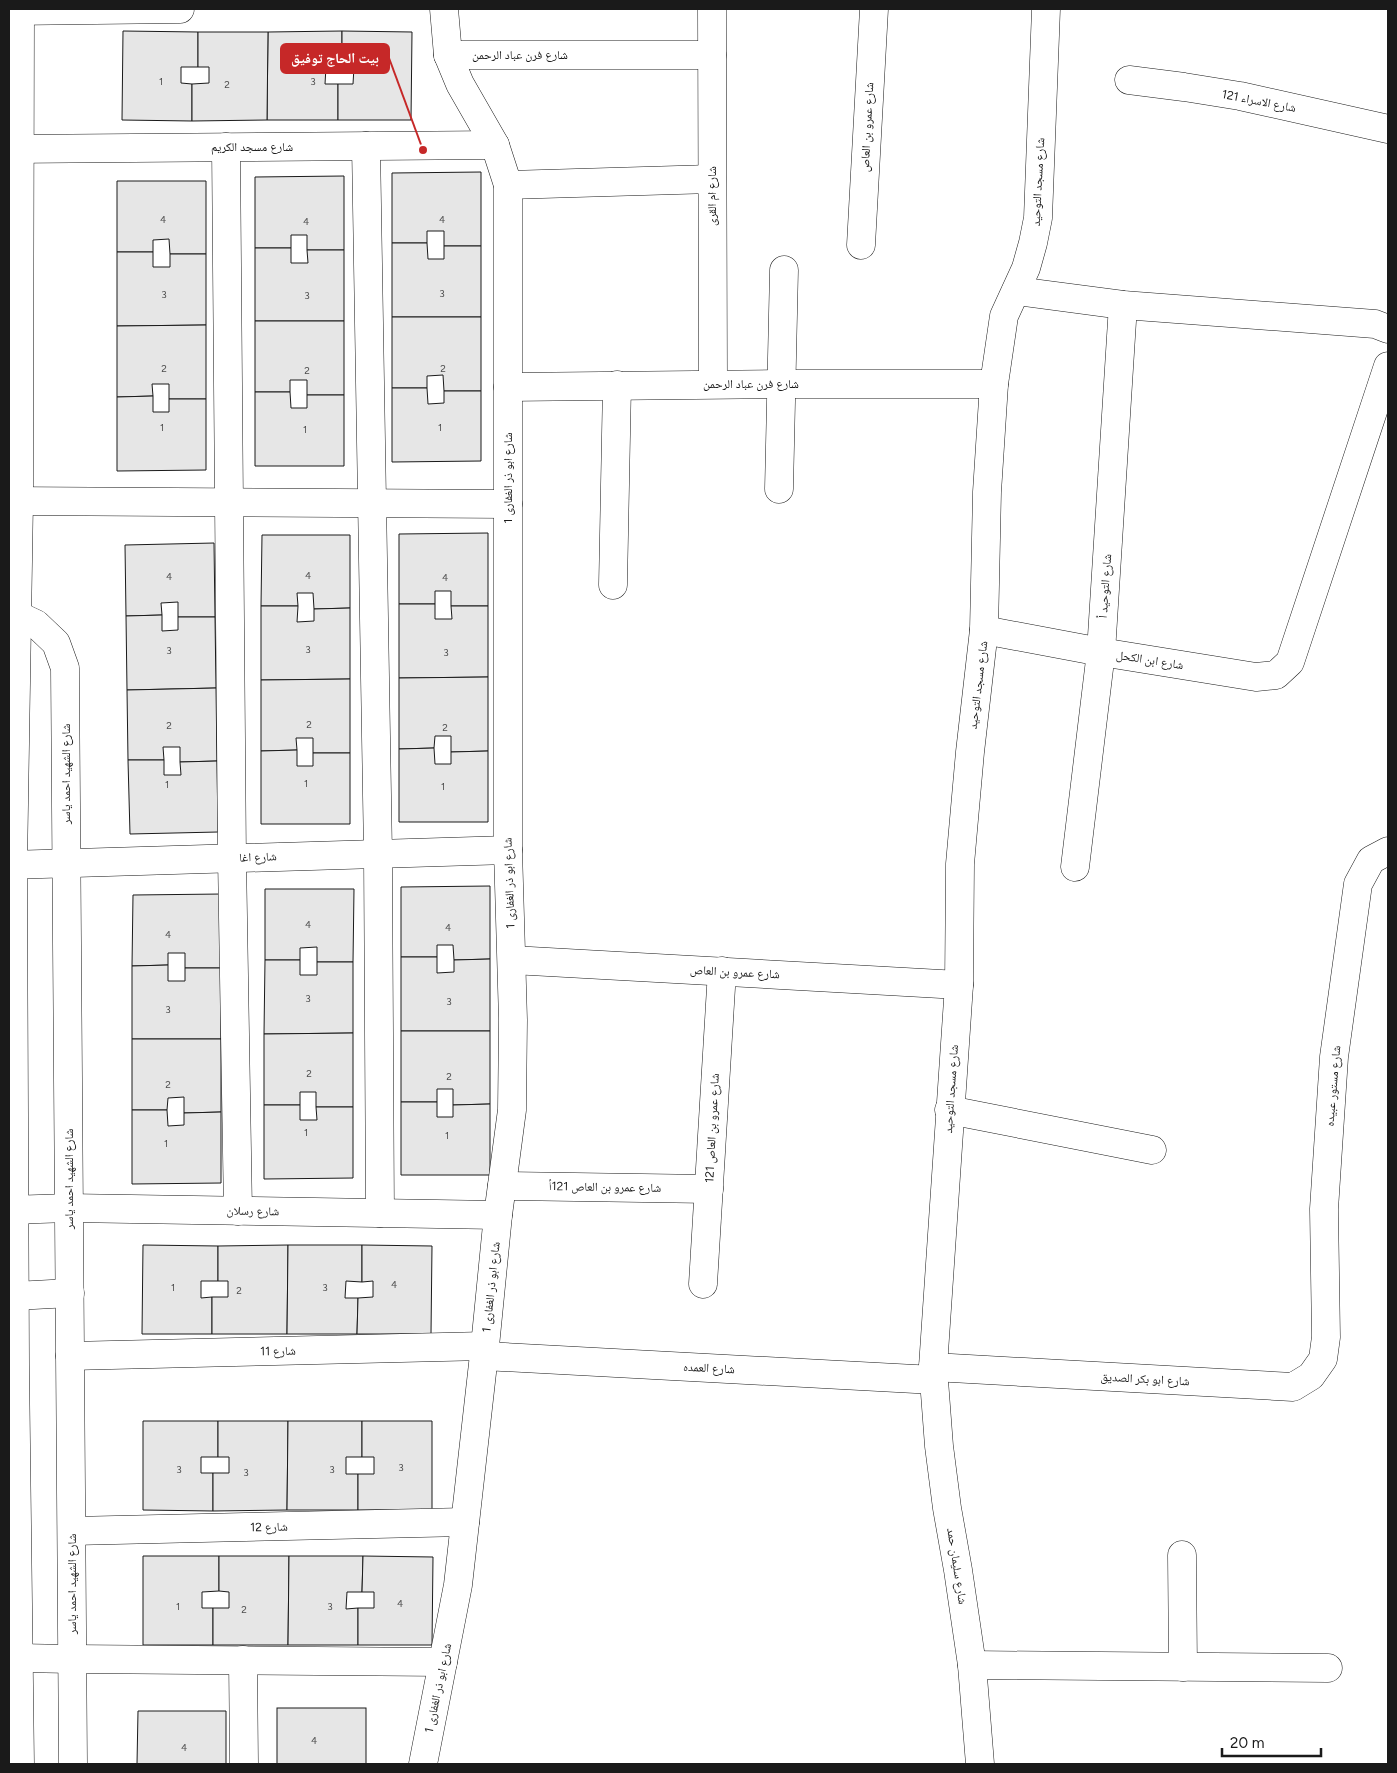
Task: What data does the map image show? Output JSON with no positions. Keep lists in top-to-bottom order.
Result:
{
  "streets": {
    "street": [
      "شارع فرن عباد الرحمن",
      "شارع الاسراء 121",
      "شارع عمرو بن العاص",
      "شارع مسجد الكريم",
      "شارع مسجد التوحيد",
      "شارع ام القرى",
      "شارع ابو ذر الغفارى 1",
      "شارع التوحيد أ",
      "شارع ابن الكحل",
      "شارع الشهيد احمد ياسر",
      "شارع اغا",
      "شارع مستور عبيده",
      "شارع عمرو بن العاص 121",
      "شارع عمرو بن العاص 121أ",
      "شارع رسلان",
      "شارع 11",
      "شارع العمده",
      "شارع ابو بكر الصديق",
      "شارع 12",
      "شارع سليمان حمد"
    ]
  },
  "crossings": [
    ["شارع فرن عباد الرحمن", "شارع مسجد التوحيد"],
    ["شارع فرن عباد الرحمن", "شارع ام القرى"],
    ["شارع فرن عباد الرحمن", "شارع ابو ذر الغفارى 1"],
    ["شارع عمرو بن العاص", "شارع مسجد التوحيد"],
    ["شارع عمرو بن العاص", "شارع ابو ذر الغفارى 1"],
    ["شارع عمرو بن العاص", "شارع عمرو بن العاص 121"],
    ["شارع مسجد الكريم", "شارع ابو ذر الغفارى 1"],
    ["شارع مسجد التوحيد", "شارع ابن الكحل"],
    ["شارع مسجد التوحيد", "شارع العمده"],
    ["شارع مسجد التوحيد", "شارع ابو بكر الصديق"],
    ["شارع مسجد التوحيد", "شارع سليمان حمد"],
    ["شارع ابو ذر الغفارى 1", "شارع اغا"],
    ["شارع ابو ذر الغفارى 1", "شارع عمرو بن العاص 121أ"],
    ["شارع ابو ذر الغفارى 1", "شارع رسلان"],
    ["شارع ابو ذر الغفارى 1", "شارع 11"],
    ["شارع ابو ذر الغفارى 1", "شارع العمده"],
    ["شارع ابو ذر الغفارى 1", "شارع 12"],
    ["شارع التوحيد أ", "شارع ابن الكحل"],
    ["شارع الشهيد احمد ياسر", "شارع اغا"],
    ["شارع الشهيد احمد ياسر", "شارع رسلان"],
    ["شارع الشهيد احمد ياسر", "شارع 11"],
    ["شارع الشهيد احمد ياسر", "شارع 12"],
    ["شارع مستور عبيده", "شارع ابو بكر الصديق"],
    ["شارع عمرو بن العاص 121", "شارع عمرو بن العاص 121أ"],
    ["شارع 11", "شارع العمده"],
    ["شارع العمده", "شارع ابو بكر الصديق"],
    ["شارع العمده", "شارع سليمان حمد"],
    ["شارع ابو بكر الصديق", "شارع سليمان حمد"]
  ],
  "places": ["بيت الحاج توفيق"],
  "house_numbers": [
    "1",
    "3",
    "2",
    "4",
    "4",
    "4",
    "3",
    "3",
    "3",
    "2",
    "2",
    "2",
    "1",
    "1",
    "1",
    "4",
    "4",
    "4",
    "3",
    "3",
    "3",
    "2",
    "2",
    "2",
    "1",
    "1",
    "1",
    "4",
    "4",
    "4",
    "3",
    "3",
    "3",
    "2",
    "2",
    "2",
    "1",
    "1",
    "1",
    "4",
    "1",
    "3",
    "2",
    "3",
    "3",
    "3",
    "3",
    "4",
    "1",
    "3",
    "2",
    "4",
    "4"
  ],
  "scale_bar": "20 m"
}
